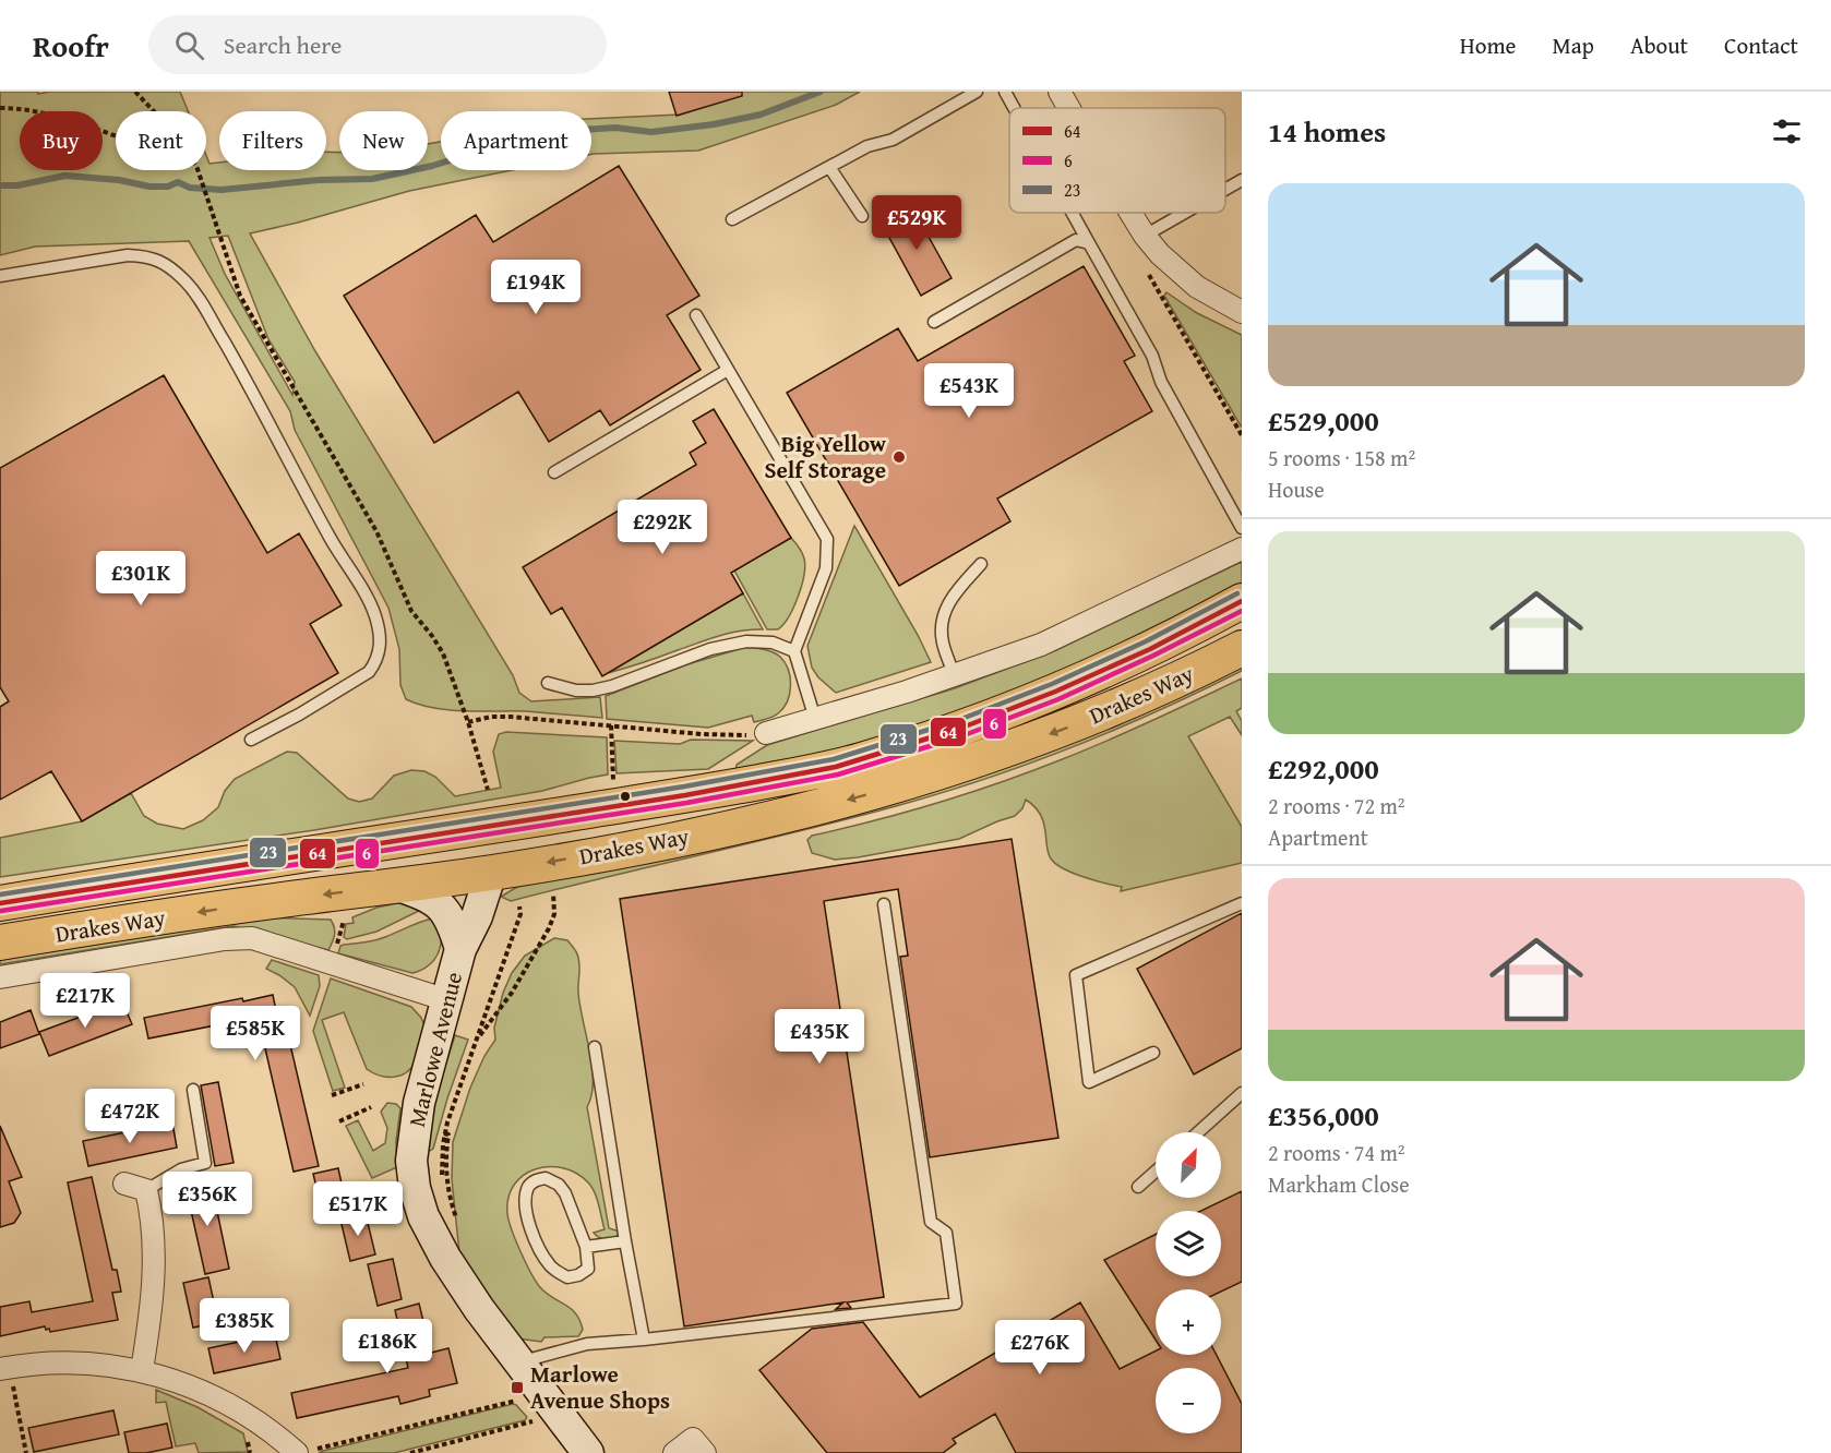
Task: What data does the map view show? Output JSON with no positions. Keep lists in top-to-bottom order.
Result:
{
  "streets": {
    "main road": ["Drakes Way"],
    "street": ["Marlowe Avenue"]
  },
  "crossings": [
    ["Drakes Way", "Marlowe Avenue"]
  ],
  "places": {
    "other": ["Big Yellow Self Storage"],
    "transit": ["Marlowe Avenue Shops"]
  },
  "lines": ["transit line 23", "transit line 64", "transit line 6"],
  "legend": ["64", "6", "23"],
  "north": "top right",
  "page": {
    "header": "Roofr",
    "search": "Search here",
    "nav": [
      "Home",
      "Map",
      "About",
      "Contact"
    ],
    "heading": "14 homes",
    "chip": [
      "Buy",
      "Rent",
      "Filters",
      "New",
      "Apartment"
    ],
    "list": [
      {
        "name": "£529,000",
        "note": "5 rooms · 158 m² · House"
      },
      {
        "name": "£292,000",
        "note": "2 rooms · 72 m² · Apartment"
      },
      {
        "name": "£356,000",
        "note": "2 rooms · 74 m² · Markham Close"
      }
    ],
    "price": [
      "£529K",
      "£194K",
      "£543K",
      "£292K",
      "£301K",
      "£217K",
      "£585K",
      "£435K",
      "£472K",
      "£356K",
      "£517K",
      "£385K",
      "£186K",
      "£276K"
    ],
    "map_buttons": ["+", "−"]
  }
}
